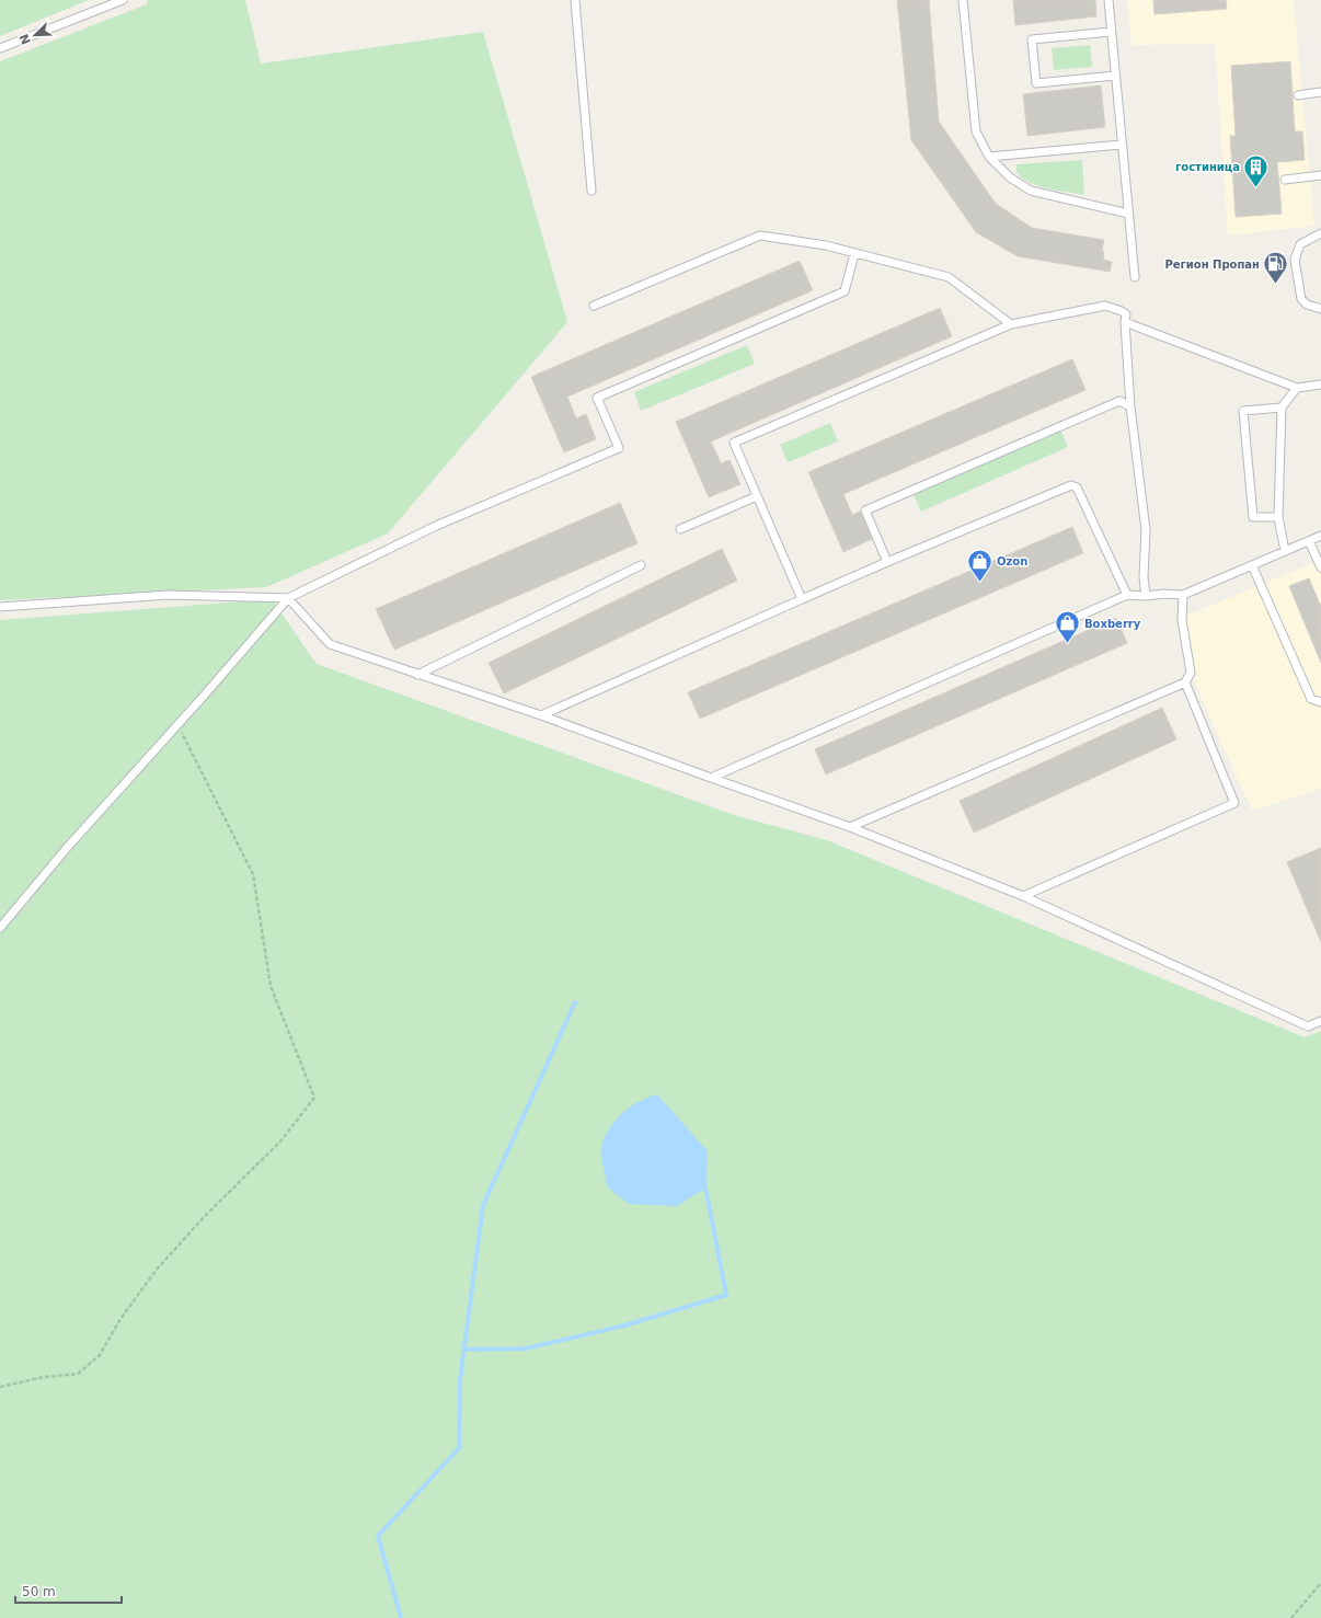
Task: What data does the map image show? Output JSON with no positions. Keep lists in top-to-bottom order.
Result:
{
  "places": {
    "building": ["гостиница"],
    "fuel station": ["Регион Пропан"],
    "shop": ["Ozon", "Boxberry"]
  },
  "scale_bar": "50 m",
  "north": "bottom left"
}
